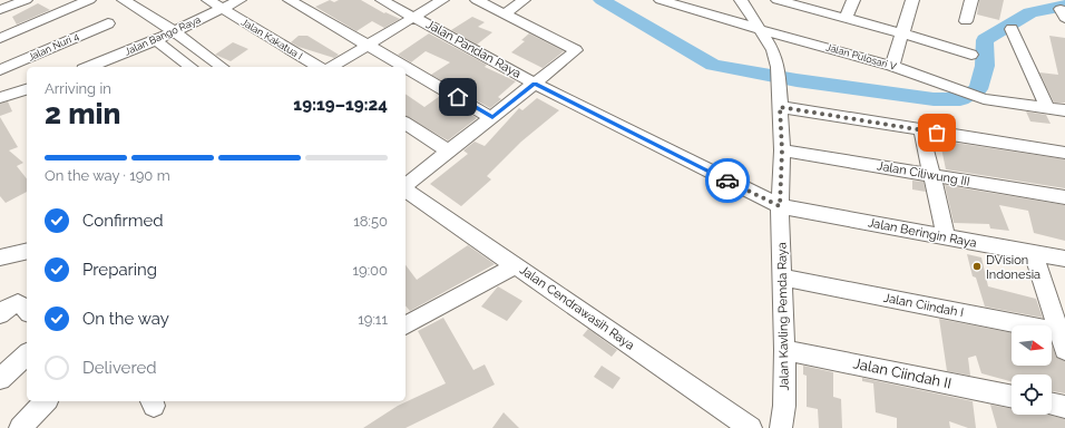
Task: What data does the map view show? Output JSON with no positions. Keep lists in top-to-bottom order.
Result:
{
  "streets": {
    "street": [
      "Jalan Bango Raya",
      "Jalan Kakatua I",
      "Jalan Nuri 4",
      "Jalan Pandan Raya",
      "Jalan Pulosari V",
      "Jalan Ciliwung III",
      "Jalan Beringin Raya",
      "Jalan Ciindah I",
      "Jalan Cendrawasih Raya",
      "Jalan Kavling Pemda Raya",
      "Jalan Ciindah II"
    ]
  },
  "crossings": [
    ["Jalan Bango Raya", "Jalan Kakatua I"],
    ["Jalan Pandan Raya", "Jalan Beringin Raya"],
    ["Jalan Pandan Raya", "Jalan Cendrawasih Raya"],
    ["Jalan Pandan Raya", "Jalan Kavling Pemda Raya"],
    ["Jalan Pulosari V", "Jalan Kavling Pemda Raya"],
    ["Jalan Ciliwung III", "Jalan Kavling Pemda Raya"],
    ["Jalan Beringin Raya", "Jalan Kavling Pemda Raya"],
    ["Jalan Ciindah I", "Jalan Kavling Pemda Raya"],
    ["Jalan Kavling Pemda Raya", "Jalan Ciindah II"]
  ],
  "places": ["DVision Indonesia"],
  "north": "right",
  "page": {
    "heading": ["2 min", "Arriving in", "19:19–19:24"],
    "bar": "On the way · 190 m",
    "list": [
      ["Confirmed", "18:50"],
      ["Preparing", "19:00"],
      ["On the way", "19:11"],
      "Delivered"
    ]
  }
}
